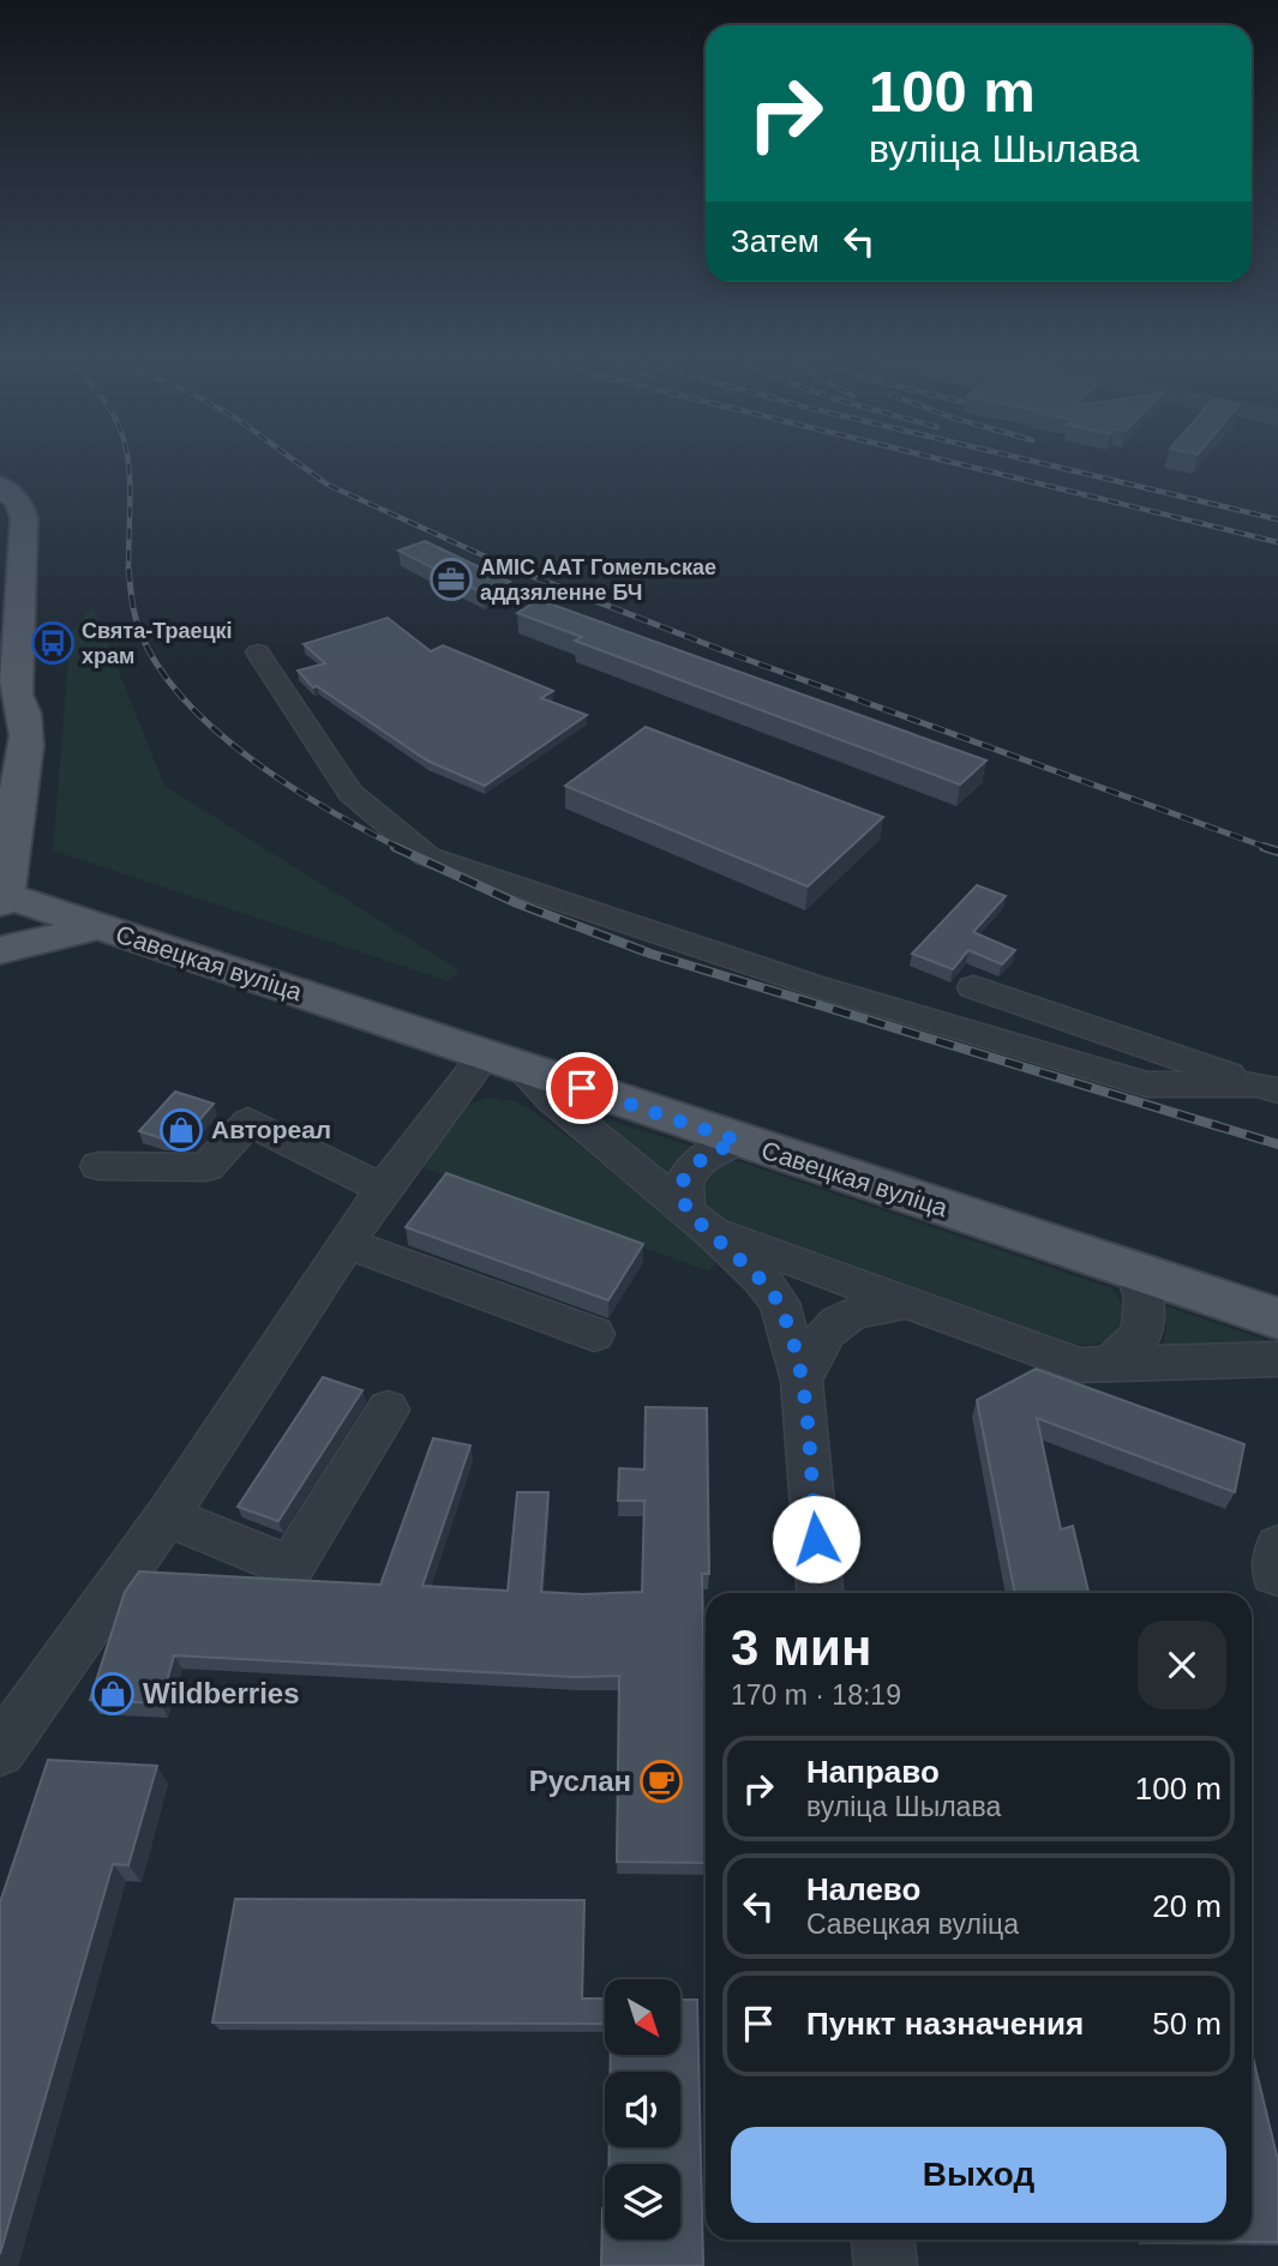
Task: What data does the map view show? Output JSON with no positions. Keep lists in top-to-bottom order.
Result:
{
  "streets": {
    "main road": ["Савецкая вуліца"]
  },
  "places": {
    "office": ["АМІС ААТ Гомельскае аддзяленне БЧ"],
    "bus stop": ["Свята-Траецкі храм"],
    "shop": ["Автореал", "Wildberries"],
    "cafe": ["Руслан"]
  },
  "north": "bottom right",
  "page": {
    "turn": ["100 m", "вуліца Шылава"],
    "then": "Затем",
    "heading": ["3 мин", "170 m · 18:19"],
    "list": [
      {
        "name": "Направо",
        "note": "вуліца Шылава",
        "value": "100 m"
      },
      {
        "name": "Налево",
        "note": "Савецкая вуліца",
        "value": "20 m"
      },
      {
        "name": "Пункт назначения",
        "value": "50 m"
      }
    ],
    "buttons": "Выход"
  }
}
